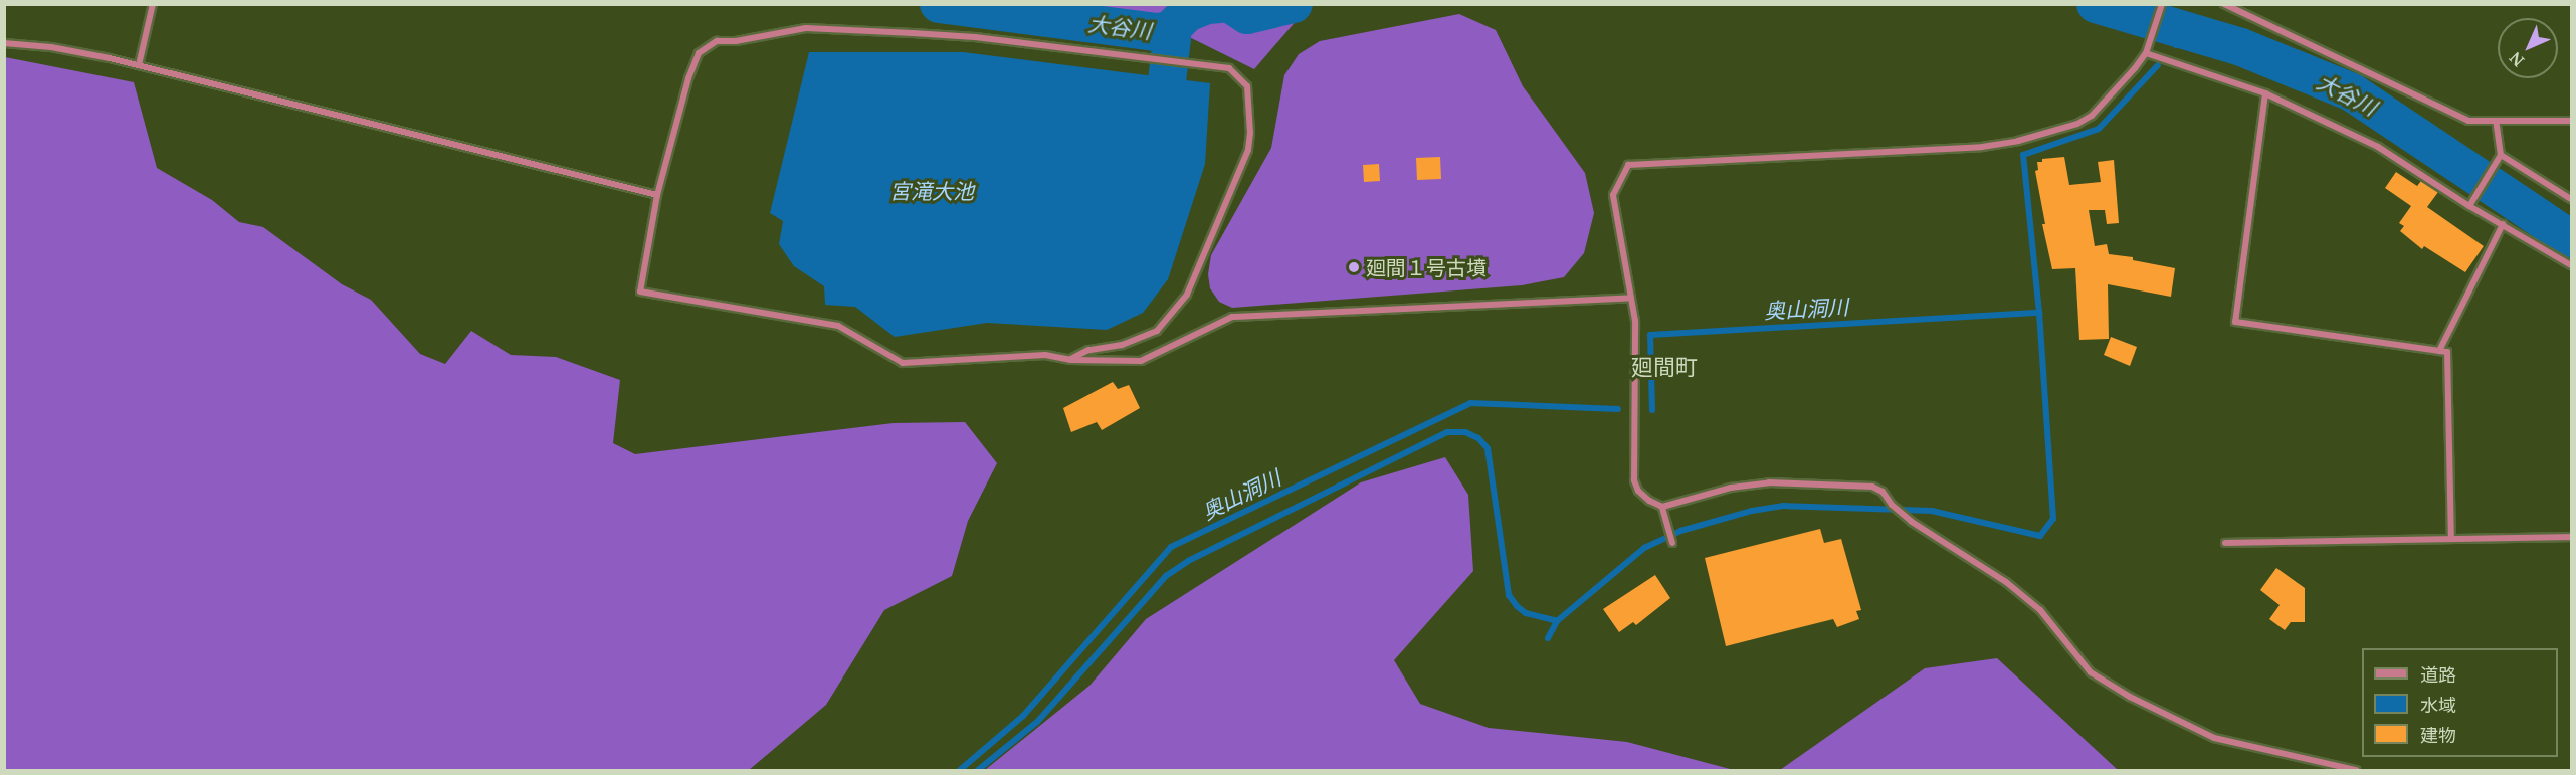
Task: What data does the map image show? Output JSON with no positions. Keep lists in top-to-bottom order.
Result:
{
  "districts": ["廻間町"],
  "water": ["大谷川", "宮滝大池", "奥山洞川"],
  "places": ["廻間１号古墳"],
  "legend": ["道路", "水域", "建物"],
  "north": "bottom left"
}
